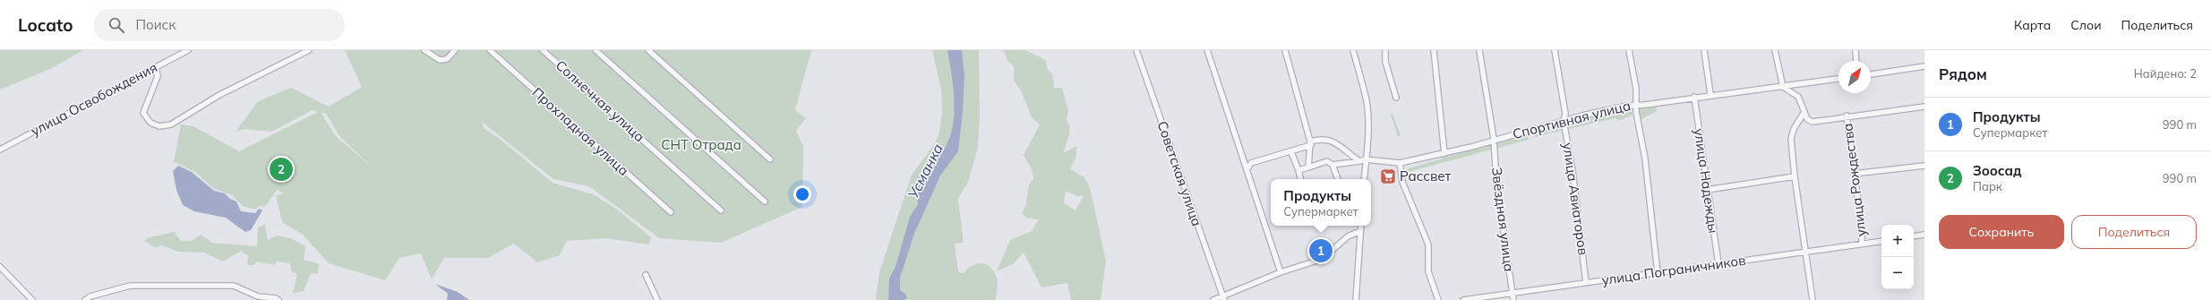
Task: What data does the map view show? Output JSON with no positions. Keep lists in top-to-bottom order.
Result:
{
  "streets": {
    "street": [
      "улица Освобождения",
      "Солнечная улица",
      "Спортивная улица",
      "Прохладная улица",
      "Советская улица",
      "улица Рождества",
      "улица Надежды",
      "улица Авиаторов",
      "Звёздная улица",
      "улица Пограничников"
    ]
  },
  "crossings": [
    ["Спортивная улица", "улица Надежды"],
    ["Спортивная улица", "улица Авиаторов"],
    ["Спортивная улица", "Звёздная улица"],
    ["улица Рождества", "улица Пограничников"],
    ["улица Надежды", "улица Пограничников"],
    ["улица Авиаторов", "улица Пограничников"],
    ["Звёздная улица", "улица Пограничников"]
  ],
  "water": ["Усманка"],
  "parks": ["СНТ Отрада"],
  "places": {
    "supermarket": ["Рассвет"]
  },
  "north": "top right",
  "page": {
    "header": "Locato",
    "search": "Поиск",
    "nav": ["Карта", "Слои", "Поделиться"],
    "heading": ["Рядом", "Найдено: 2"],
    "list": [
      {
        "mark": "1",
        "name": "Продукты",
        "note": "Супермаркет",
        "value": "990 m"
      },
      {
        "mark": "2",
        "name": "Зоосад",
        "note": "Парк",
        "value": "990 m"
      }
    ],
    "pins": ["2", "1"],
    "popup": ["Продукты", "Супермаркет"],
    "buttons": ["Сохранить", "Поделиться"],
    "map_buttons": ["+", "−"]
  }
}
